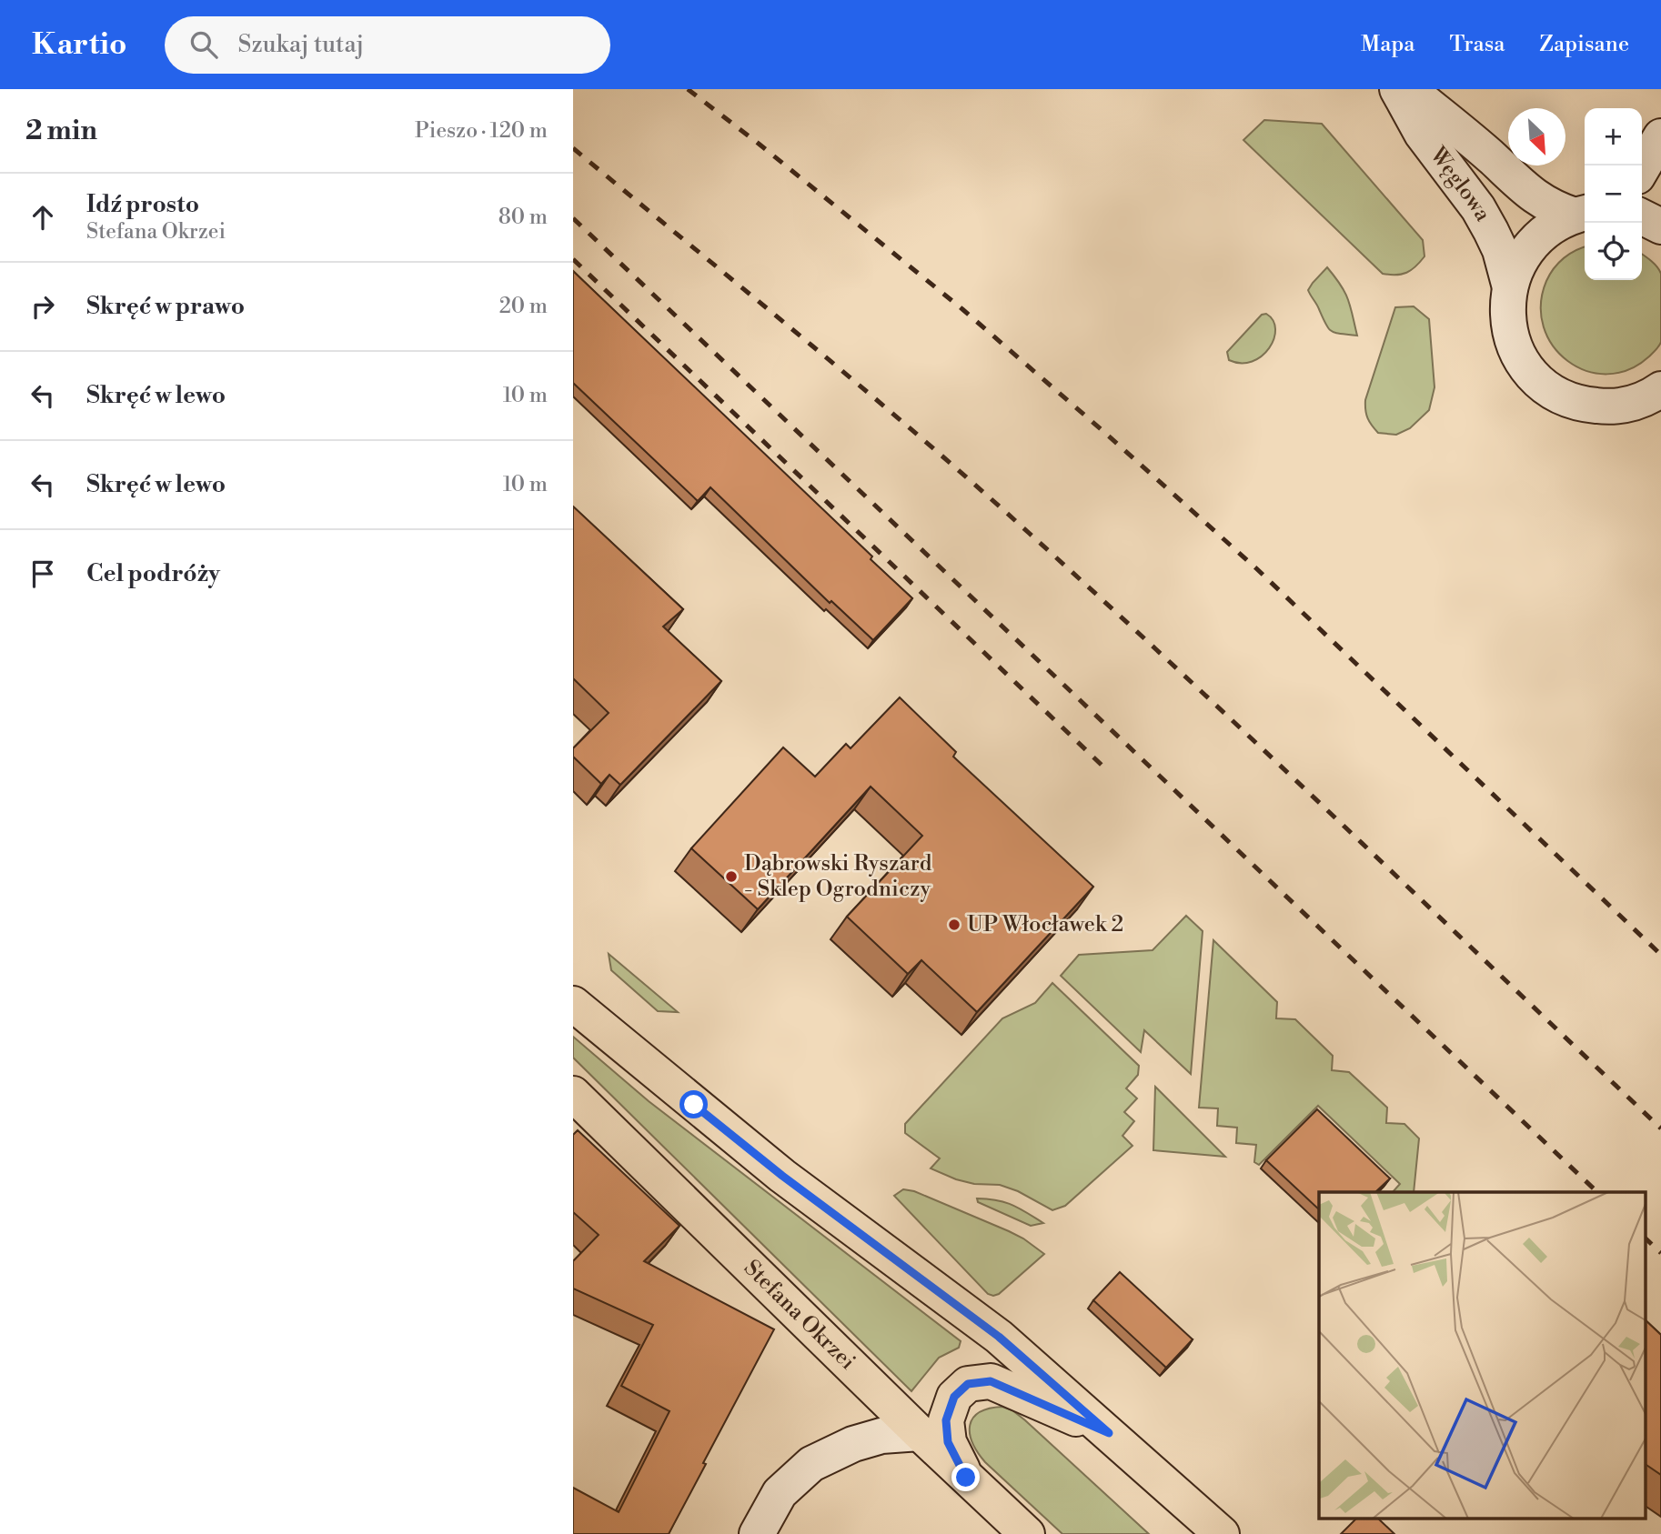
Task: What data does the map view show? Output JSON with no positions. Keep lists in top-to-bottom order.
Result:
{
  "streets": {
    "main road": ["Stefana Okrzei"],
    "street": ["Węglowa"]
  },
  "places": ["Dąbrowski Ryszard - Sklep Ogrodniczy", "UP Włocławek 2"],
  "north": "bottom right",
  "page": {
    "header": "Kartio",
    "search": "Szukaj tutaj",
    "nav": ["Mapa", "Trasa", "Zapisane"],
    "heading": ["2 min", "Pieszo · 120 m"],
    "map_buttons": ["+", "−"],
    "list": [
      ["Idź prosto", "Stefana Okrzei", "80 m"],
      ["Skręć w prawo", "20 m"],
      ["Skręć w lewo", "10 m"],
      ["Skręć w lewo", "10 m"],
      "Cel podróży"
    ]
  }
}
